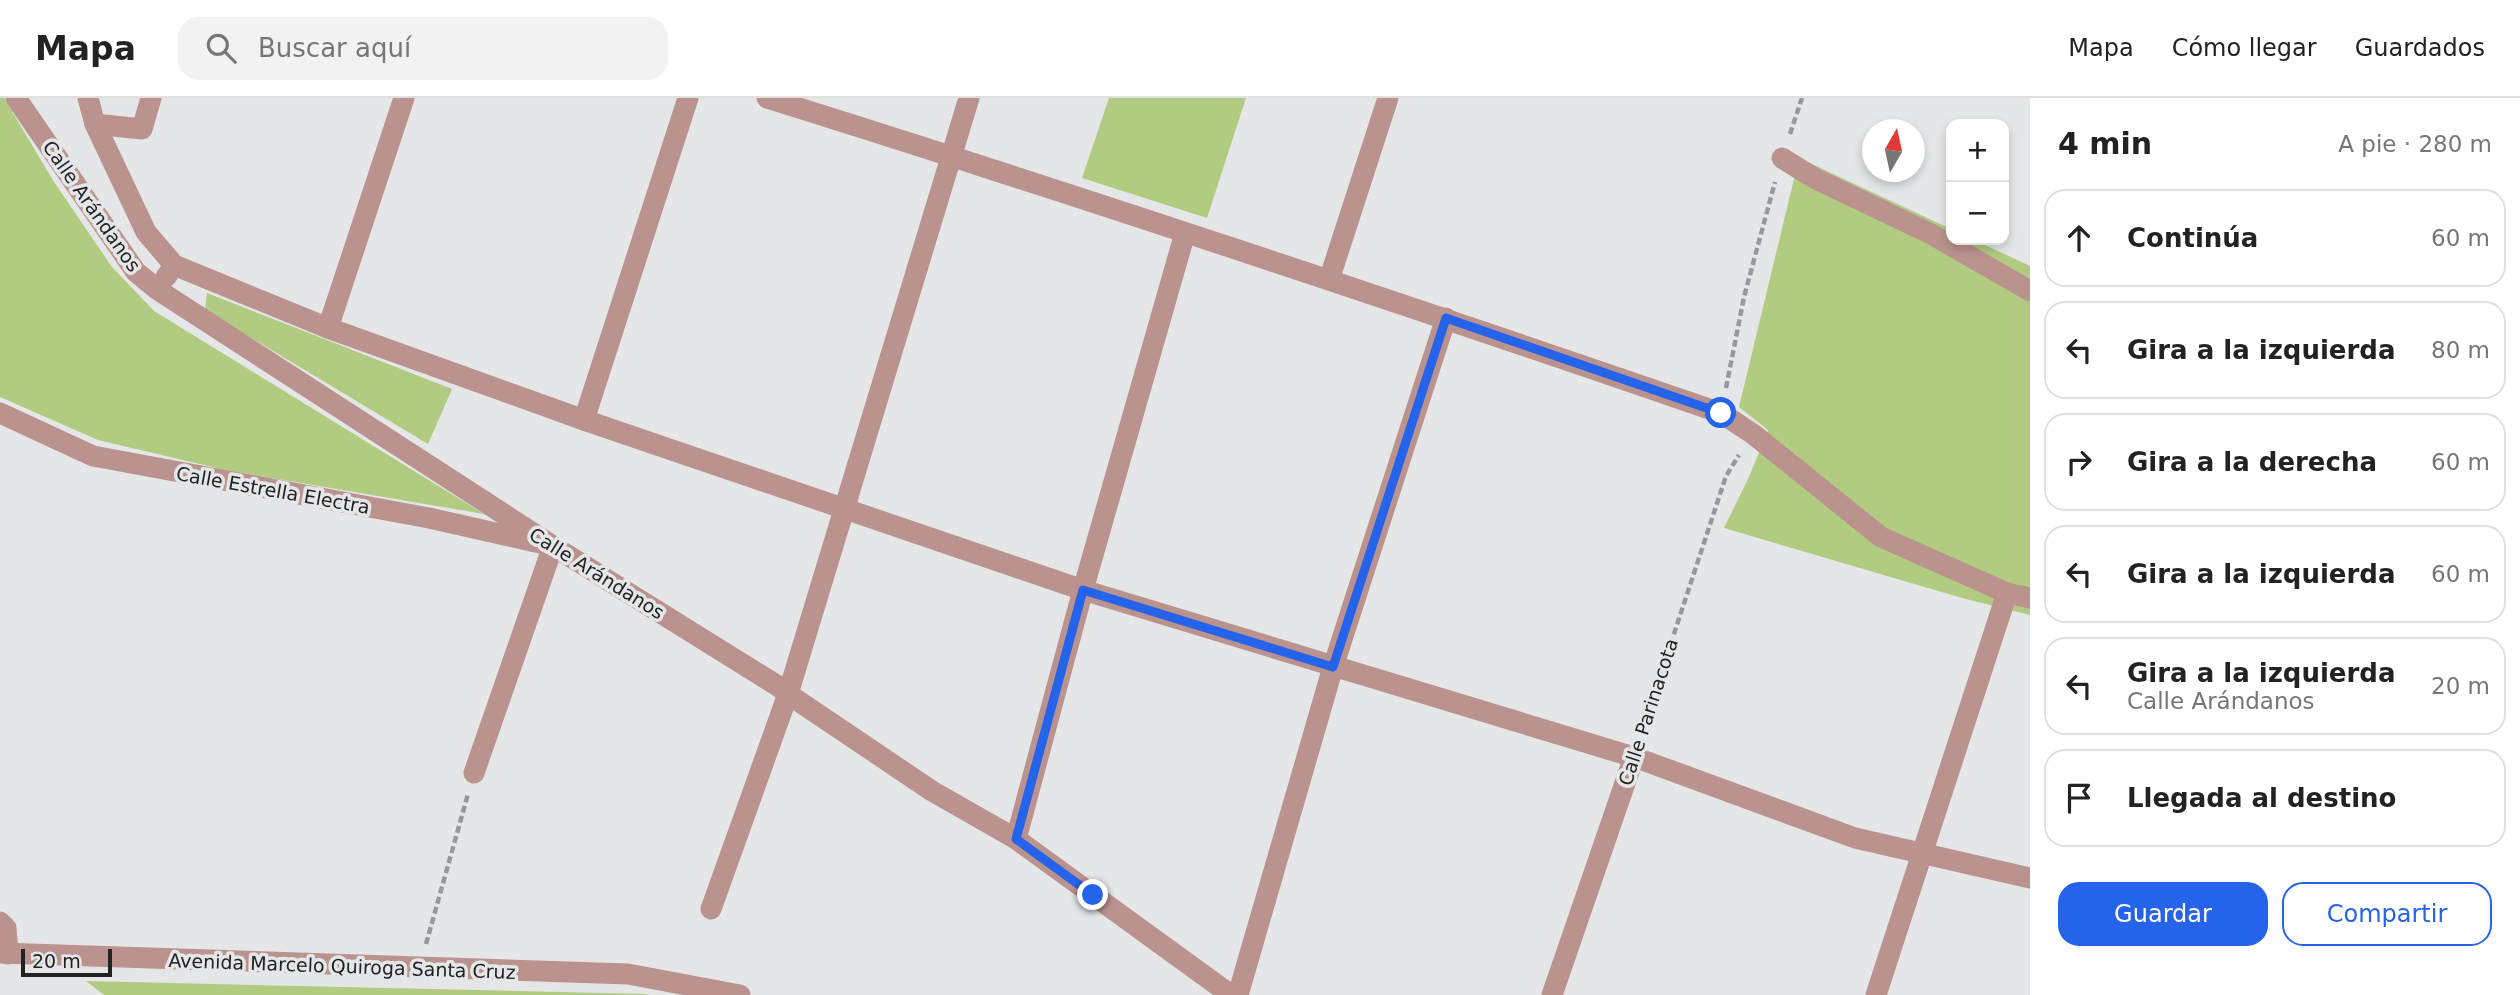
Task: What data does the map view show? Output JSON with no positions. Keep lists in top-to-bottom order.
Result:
{
  "streets": {
    "street": [
      "Calle Arándanos",
      "Calle Estrella Electra",
      "Calle Parinacota",
      "Avenida Marcelo Quiroga Santa Cruz"
    ]
  },
  "crossings": [
    ["Calle Arándanos", "Calle Estrella Electra"]
  ],
  "scale_bar": "20 m",
  "north": "top",
  "page": {
    "header": "Mapa",
    "search": "Buscar aquí",
    "nav": ["Mapa", "Cómo llegar", "Guardados"],
    "heading": ["4 min", "A pie · 280 m"],
    "map_buttons": ["+", "−"],
    "list": [
      ["Continúa", "60 m"],
      ["Gira a la izquierda", "80 m"],
      ["Gira a la derecha", "60 m"],
      ["Gira a la izquierda", "60 m"],
      ["Gira a la izquierda", "Calle Arándanos", "20 m"],
      "Llegada al destino"
    ],
    "buttons": ["Guardar", "Compartir"],
    "scale": "20 m"
  }
}
